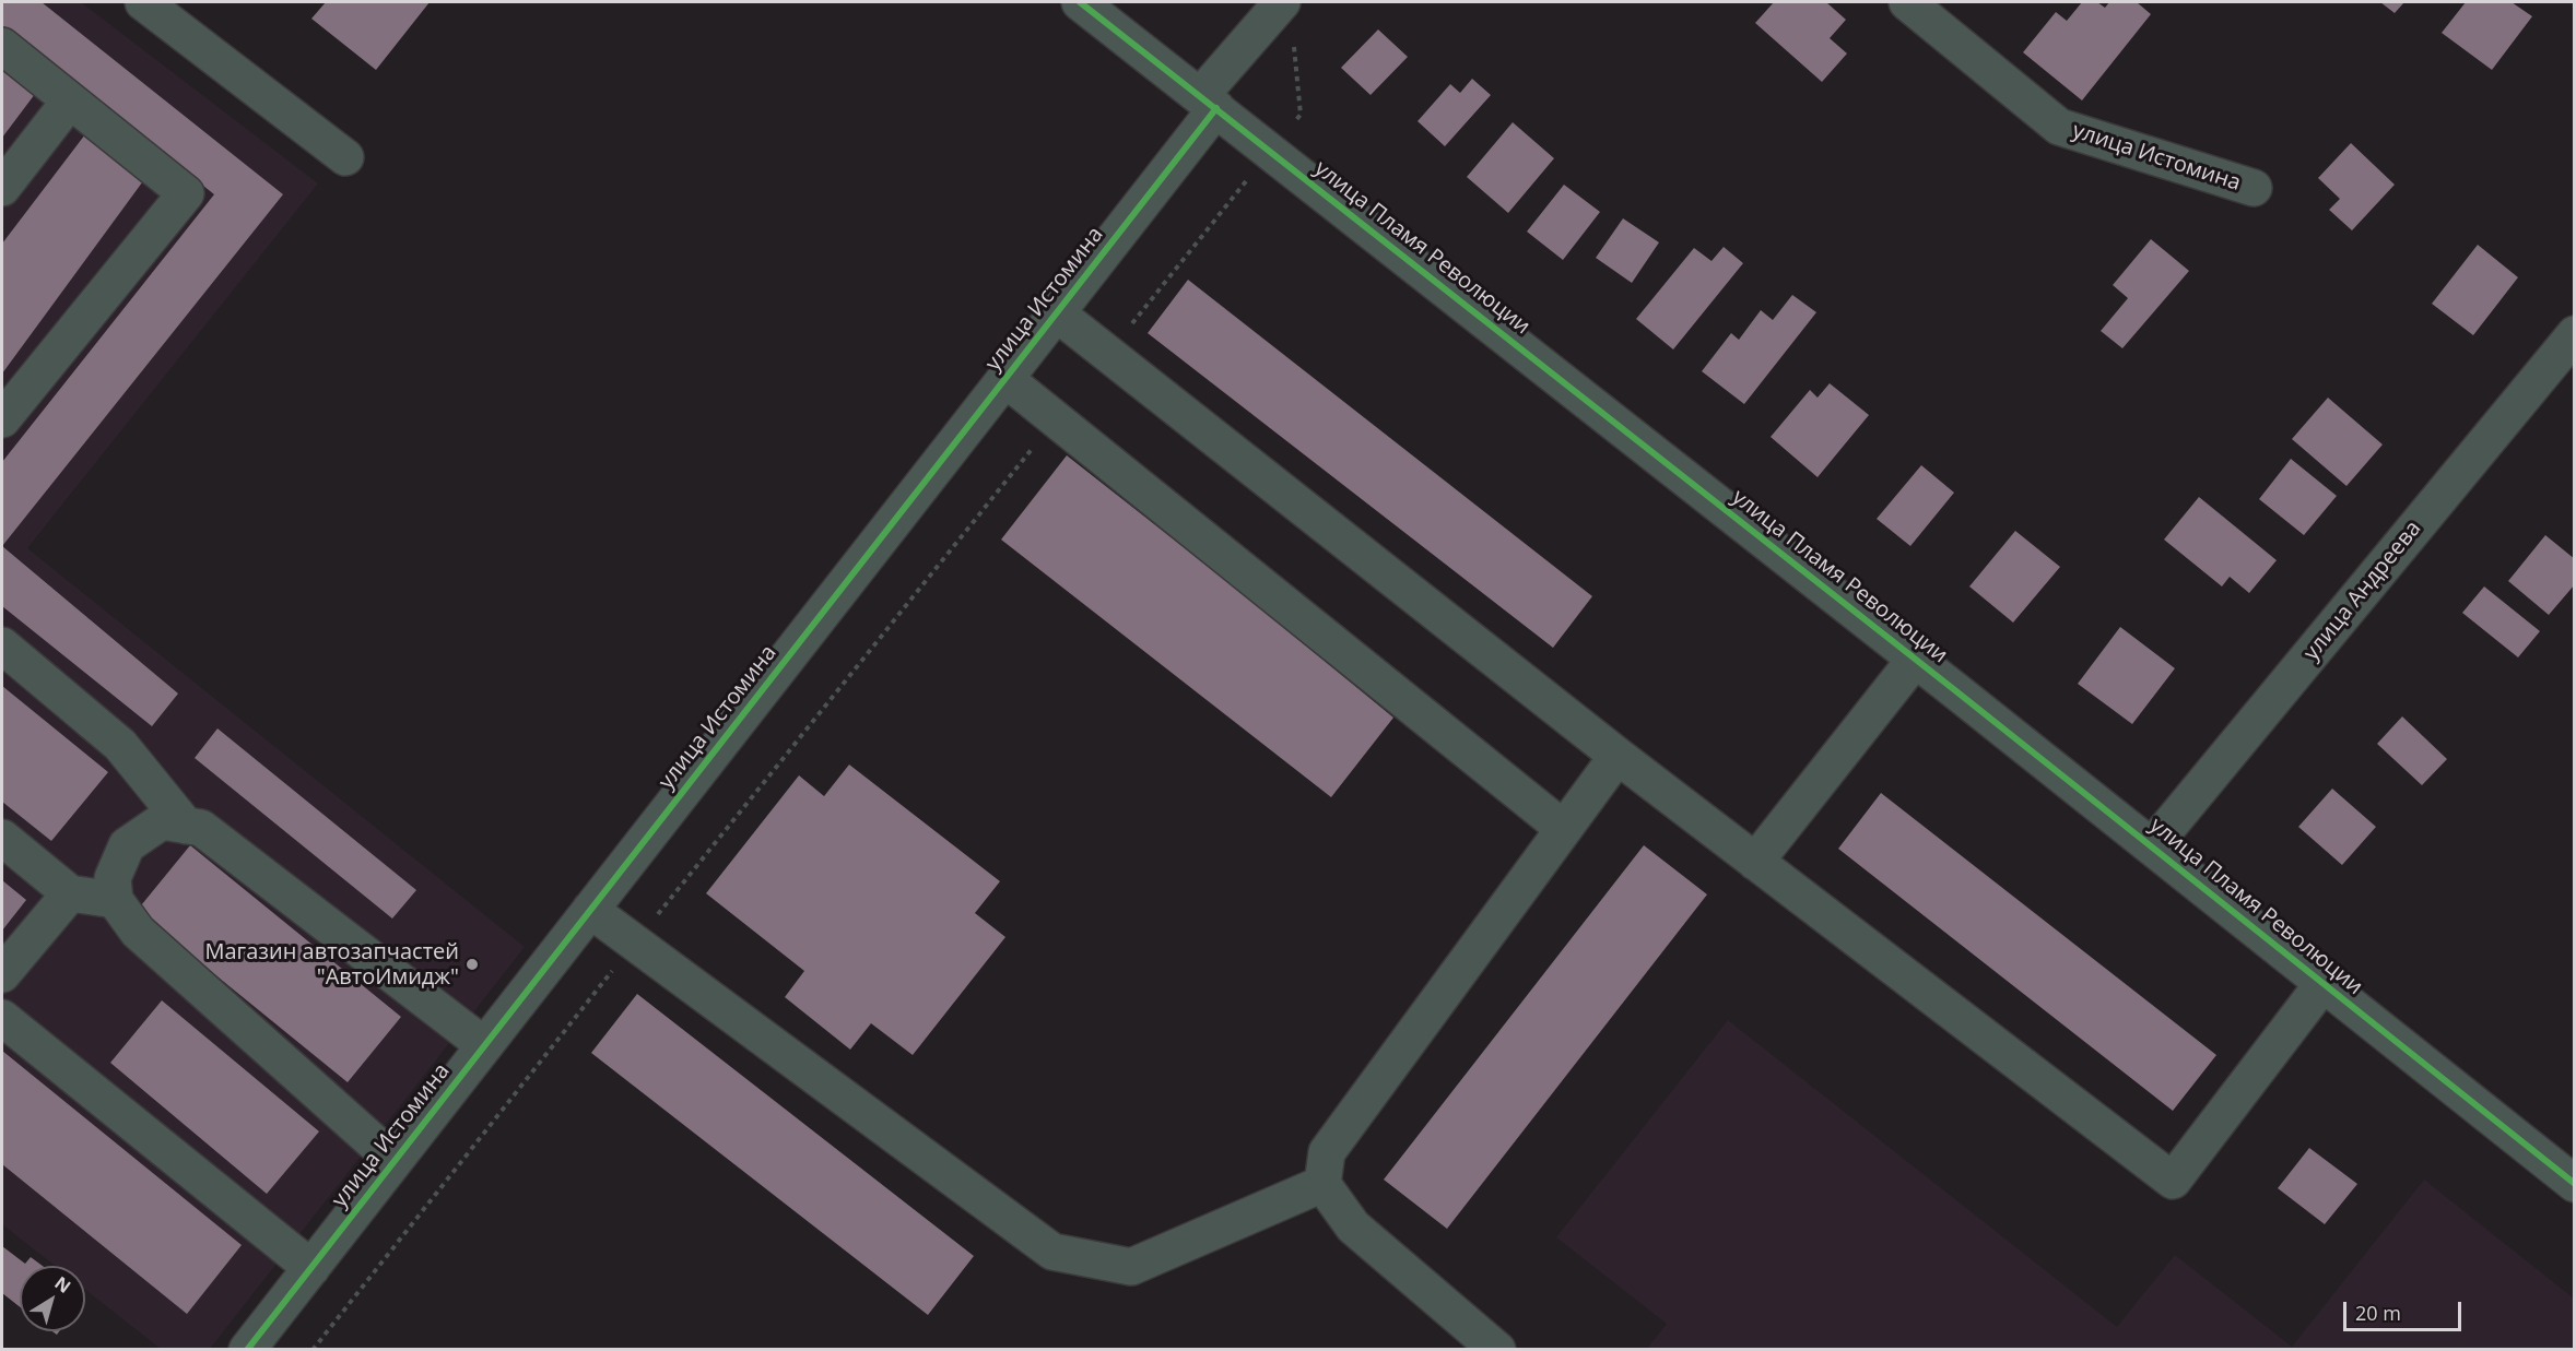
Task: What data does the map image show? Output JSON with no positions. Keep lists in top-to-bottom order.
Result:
{
  "streets": {
    "street": ["улица Истомина", "улица Пламя Революции", "улица Андреева"]
  },
  "crossings": [
    ["улица Истомина", "улица Пламя Революции"],
    ["улица Пламя Революции", "улица Андреева"]
  ],
  "places": ["Магазин автозапчастей \"АвтоИмидж\""],
  "scale_bar": "20 m",
  "north": "top right"
}
